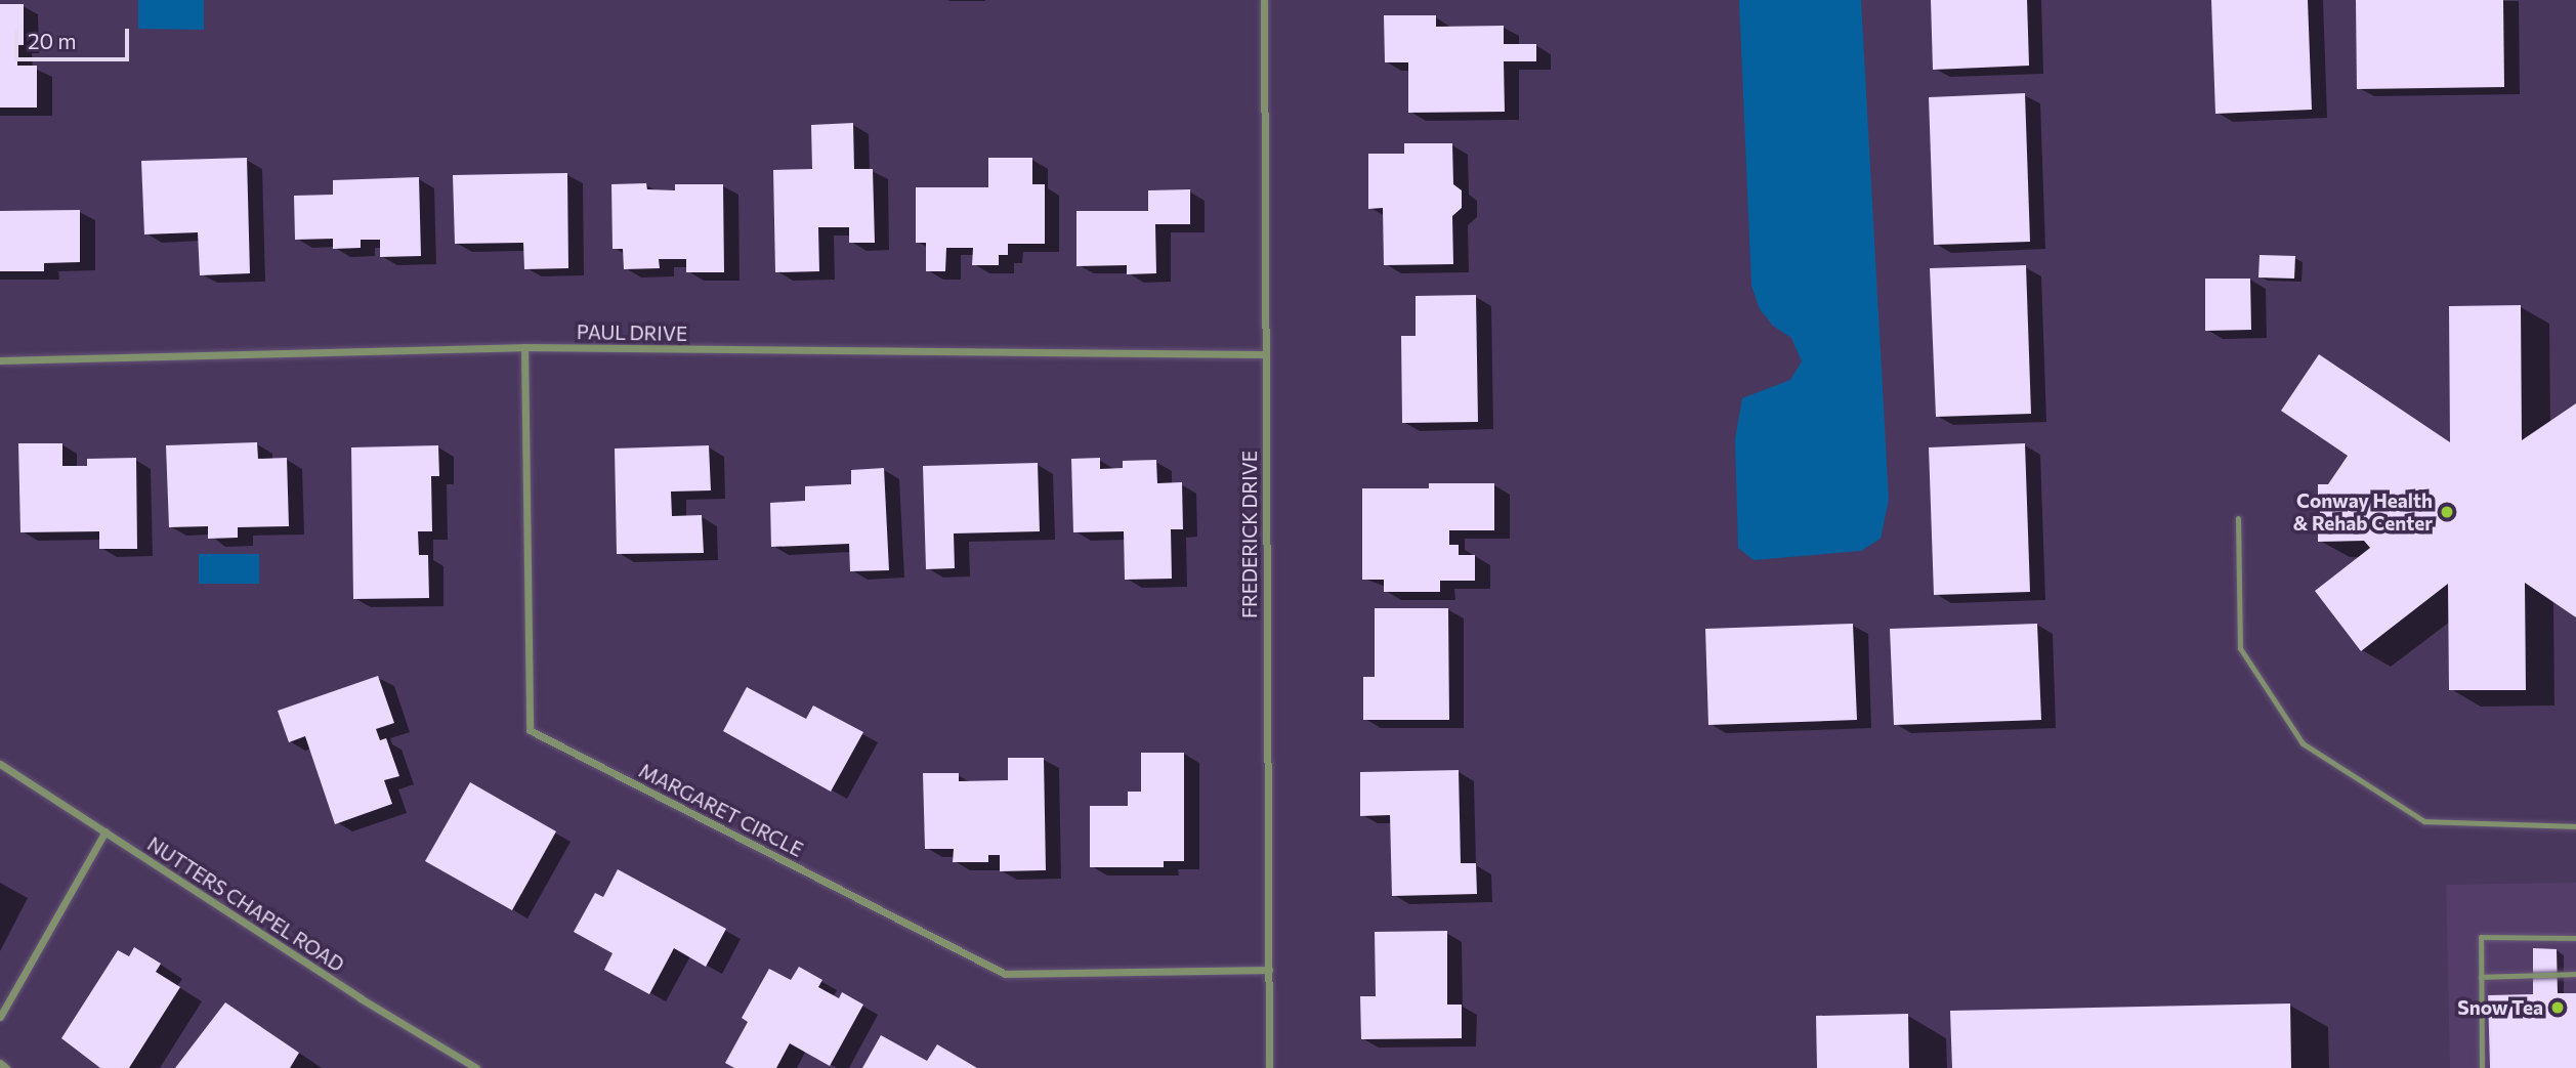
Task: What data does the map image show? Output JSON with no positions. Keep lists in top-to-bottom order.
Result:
{
  "streets": {
    "street": [
      "PAUL DRIVE",
      "FREDERICK DRIVE",
      "MARGARET CIRCLE",
      "NUTTERS CHAPEL ROAD"
    ]
  },
  "crossings": [
    ["PAUL DRIVE", "FREDERICK DRIVE"],
    ["PAUL DRIVE", "MARGARET CIRCLE"],
    ["FREDERICK DRIVE", "MARGARET CIRCLE"]
  ],
  "places": ["Conway Health & Rehab Center", "Snow Tea"],
  "scale_bar": "20 m"
}
